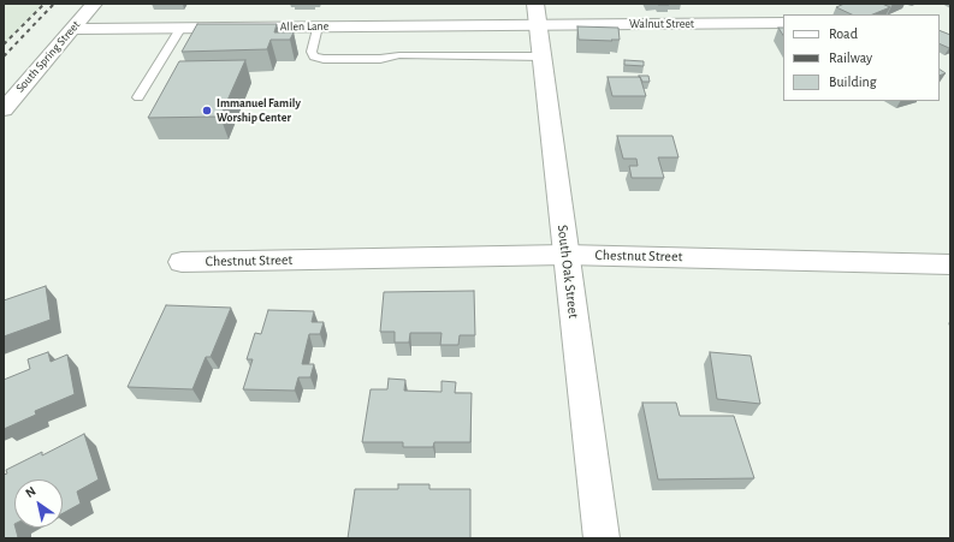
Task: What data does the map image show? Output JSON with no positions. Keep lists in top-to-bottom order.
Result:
{
  "streets": {
    "street": [
      "Walnut Street",
      "Allen Lane",
      "South Spring Street",
      "Chestnut Street",
      "South Oak Street"
    ]
  },
  "crossings": [
    ["Walnut Street", "Allen Lane"],
    ["Walnut Street", "South Oak Street"],
    ["Allen Lane", "South Spring Street"],
    ["Allen Lane", "South Oak Street"],
    ["Chestnut Street", "South Oak Street"]
  ],
  "places": ["Immanuel Family Worship Center"],
  "legend": ["Road", "Railway", "Building"],
  "north": "top left"
}
